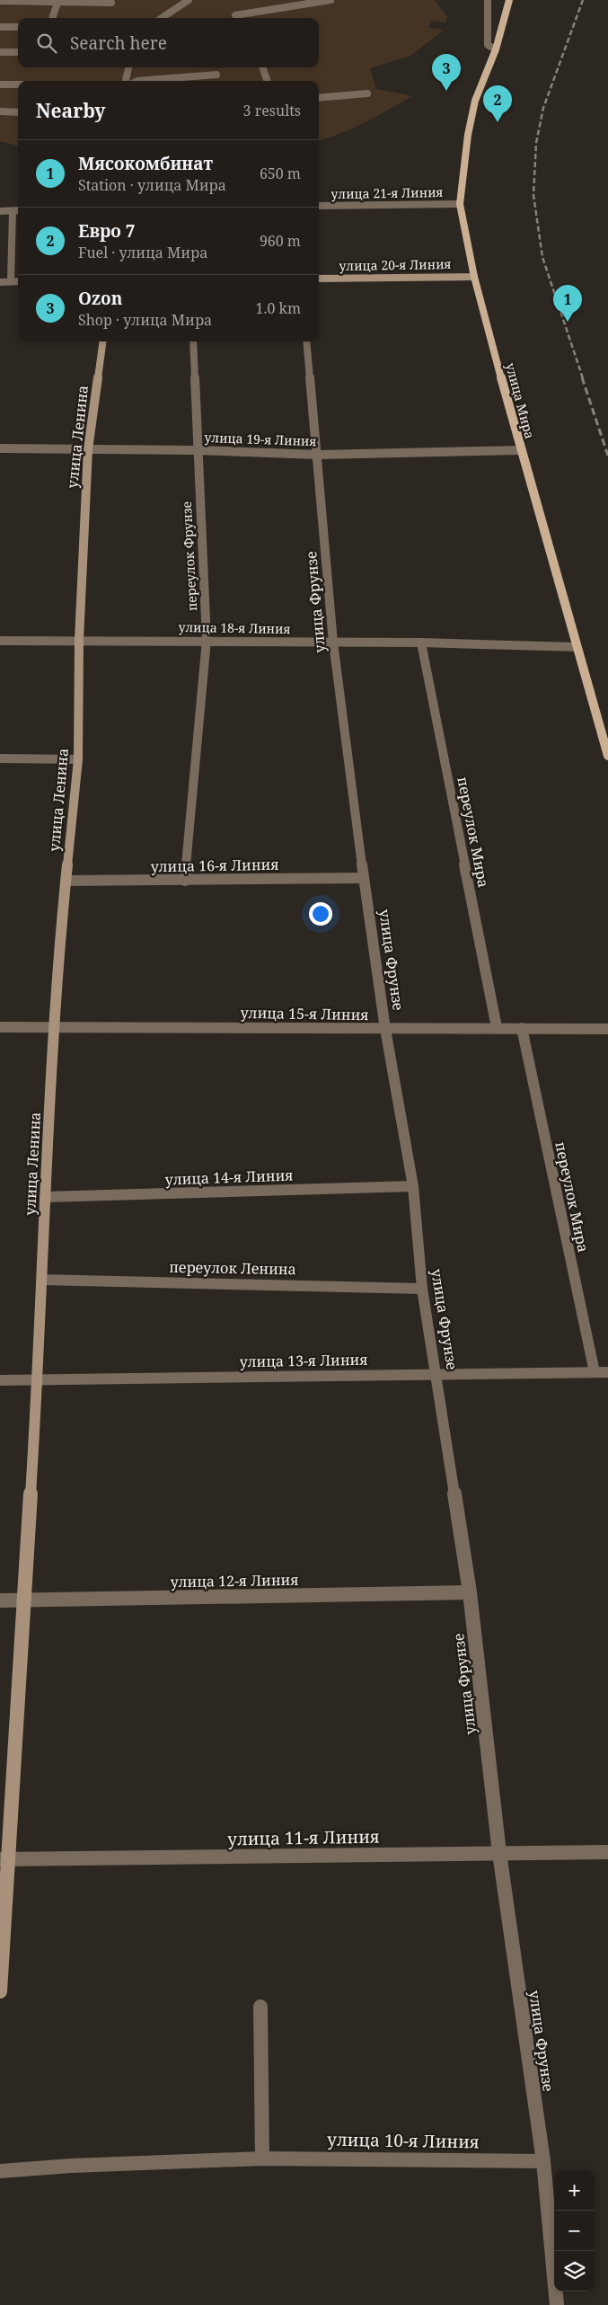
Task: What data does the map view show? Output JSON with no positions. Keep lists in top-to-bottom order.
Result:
{
  "streets": {
    "main road": ["улица 20-я Линия", "улица Мира", "улица Ленина"],
    "street": [
      "улица 21-я Линия",
      "улица 19-я Линия",
      "переулок Фрунзе",
      "улица Фрунзе",
      "улица 18-я Линия",
      "переулок Мира",
      "улица 16-я Линия",
      "улица 15-я Линия",
      "улица 14-я Линия",
      "переулок Ленина",
      "улица 13-я Линия",
      "улица 12-я Линия",
      "улица 11-я Линия",
      "улица 10-я Линия"
    ]
  },
  "crossings": [
    ["улица 21-я Линия", "улица Мира"],
    ["улица 20-я Линия", "улица Мира"],
    ["улица Мира", "улица 19-я Линия"],
    ["улица Мира", "улица 18-я Линия"],
    ["улица Ленина", "улица 19-я Линия"],
    ["улица Ленина", "улица 18-я Линия"],
    ["улица Ленина", "улица 16-я Линия"],
    ["улица Ленина", "улица 15-я Линия"],
    ["улица Ленина", "улица 14-я Линия"],
    ["улица Ленина", "переулок Ленина"],
    ["улица Ленина", "улица 13-я Линия"],
    ["улица Ленина", "улица 12-я Линия"],
    ["улица Ленина", "улица 11-я Линия"],
    ["улица 19-я Линия", "переулок Фрунзе"],
    ["улица 19-я Линия", "улица Фрунзе"],
    ["переулок Фрунзе", "улица 18-я Линия"],
    ["переулок Фрунзе", "улица 16-я Линия"],
    ["улица Фрунзе", "улица 18-я Линия"],
    ["улица Фрунзе", "улица 16-я Линия"],
    ["улица Фрунзе", "улица 15-я Линия"],
    ["улица Фрунзе", "улица 14-я Линия"],
    ["улица Фрунзе", "переулок Ленина"],
    ["улица Фрунзе", "улица 13-я Линия"],
    ["улица Фрунзе", "улица 12-я Линия"],
    ["улица Фрунзе", "улица 11-я Линия"],
    ["улица Фрунзе", "улица 10-я Линия"],
    ["улица 18-я Линия", "переулок Мира"],
    ["переулок Мира", "улица 15-я Линия"],
    ["переулок Мира", "улица 13-я Линия"]
  ],
  "page": {
    "search": "Search here",
    "pins": ["3", "2", "1"],
    "heading": ["Nearby", "3 results"],
    "list": [
      {
        "mark": "1",
        "name": "Мясокомбинат",
        "note": "Station · улица Мира",
        "value": "650 m"
      },
      {
        "mark": "2",
        "name": "Евро 7",
        "note": "Fuel · улица Мира",
        "value": "960 m"
      },
      {
        "mark": "3",
        "name": "Ozon",
        "note": "Shop · улица Мира",
        "value": "1.0 km"
      }
    ],
    "map_buttons": ["+", "−"]
  }
}
